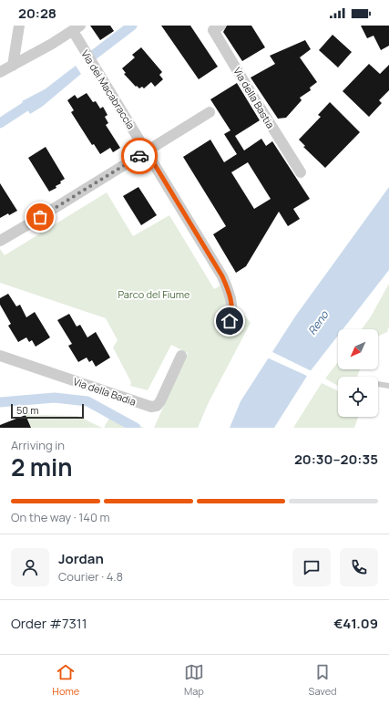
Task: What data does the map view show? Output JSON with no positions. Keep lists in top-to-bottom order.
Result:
{
  "streets": {
    "street": ["Via dei Macabraccia", "Via della Bastia", "Via della Badia"]
  },
  "water": ["Reno"],
  "parks": ["Parco del Fiume"],
  "scale_bar": "50 m",
  "north": "bottom left",
  "page": {
    "status": "20:28",
    "scale": "50 m",
    "heading": ["2 min", "Arriving in", "20:30–20:35"],
    "panel": [
      "Jordan",
      "Courier · 4.8",
      "Order #7311",
      "€41.09"
    ],
    "bar": "On the way · 140 m",
    "tabs": ["Home", "Map", "Saved"]
  }
}
